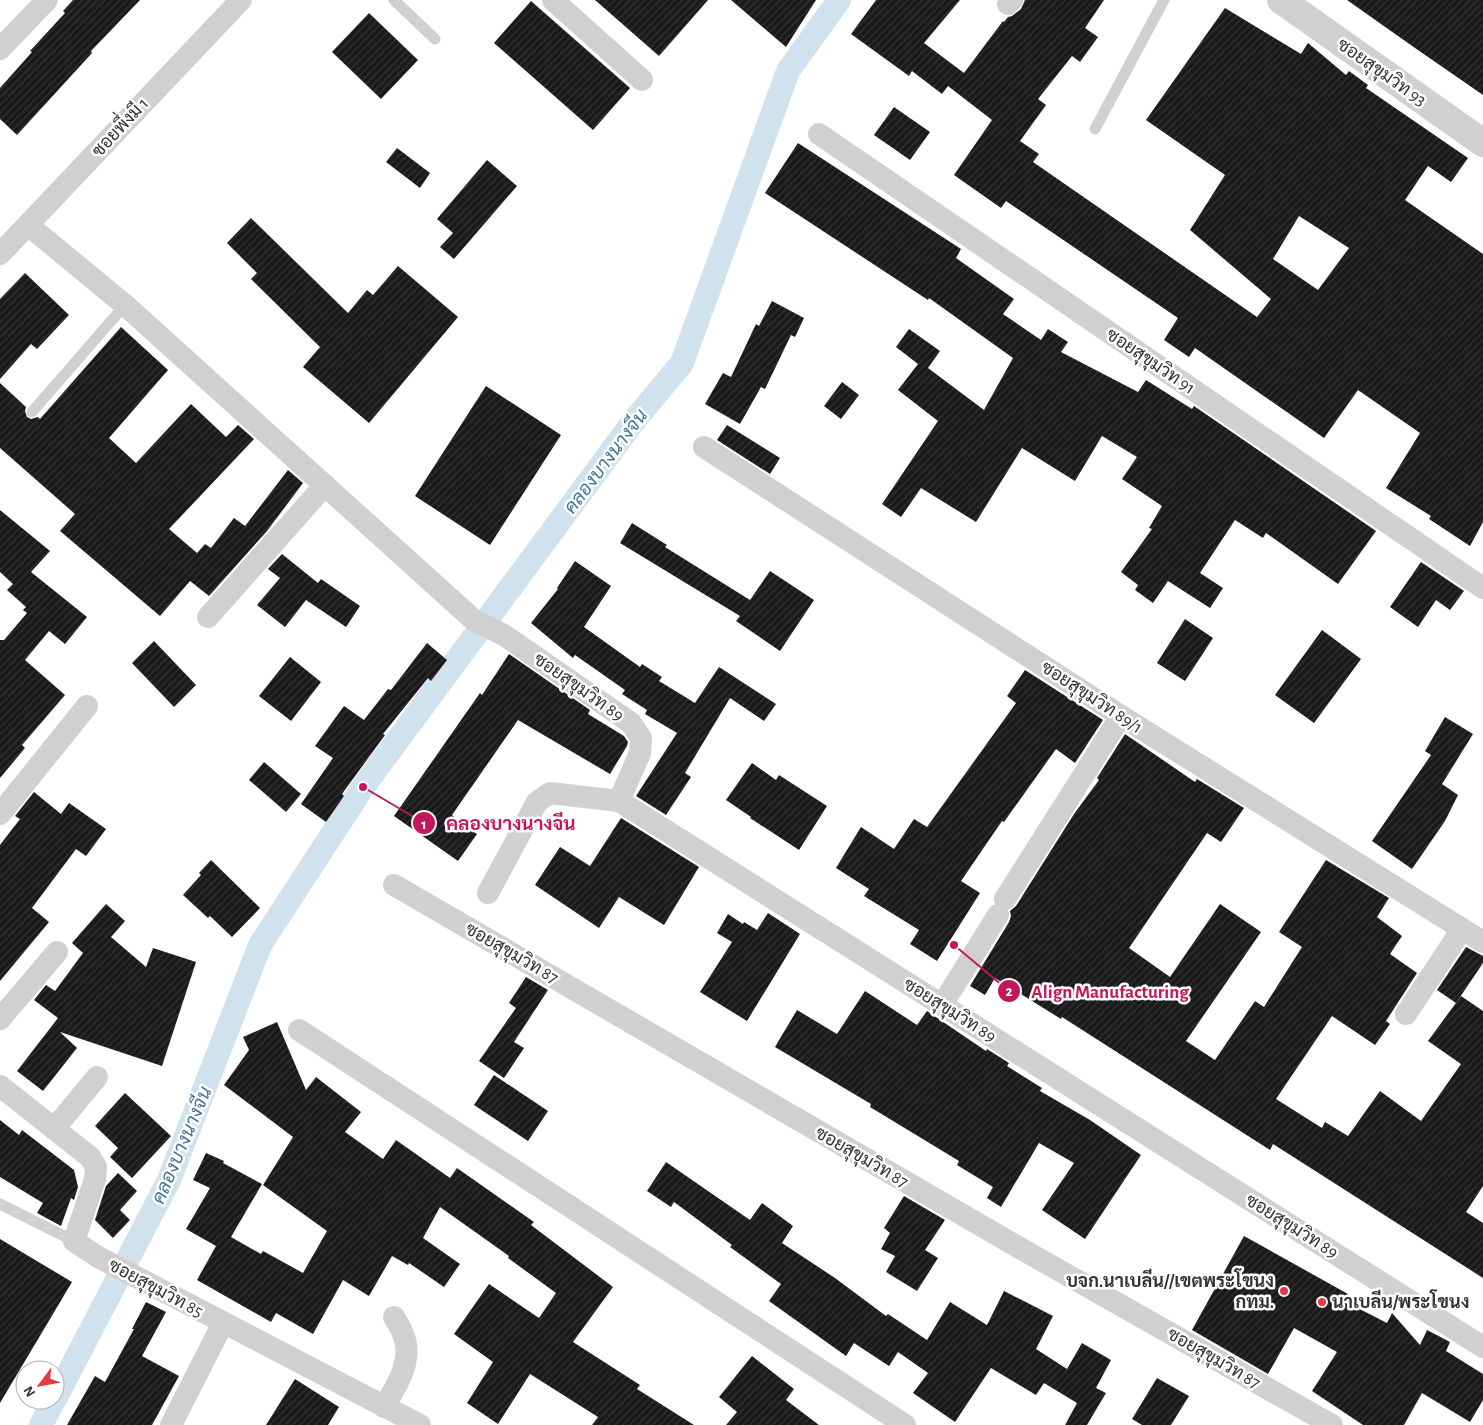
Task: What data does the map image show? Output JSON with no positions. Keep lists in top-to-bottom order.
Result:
{
  "streets": {
    "street": [
      "ซอยสุขุมวิท 93",
      "ซอยพึ่งมี 1",
      "ซอยสุขุมวิท 91",
      "ซอยสุขุมวิท 89",
      "ซอยสุขุมวิท 89/1",
      "ซอยสุขุมวิท 87",
      "ซอยสุขุมวิท 85"
    ]
  },
  "crossings": [
    ["ซอยพึ่งมี 1", "ซอยสุขุมวิท 89"]
  ],
  "water": ["คลองบางนางจีน"],
  "places": [
    "คลองบางนางจีน",
    "Align Manufacturing",
    "บจก.นาเบลีน//เขตพระโขนง กทม.",
    "นาเบลีน/พระโขนง"
  ],
  "north": "bottom left"
}
